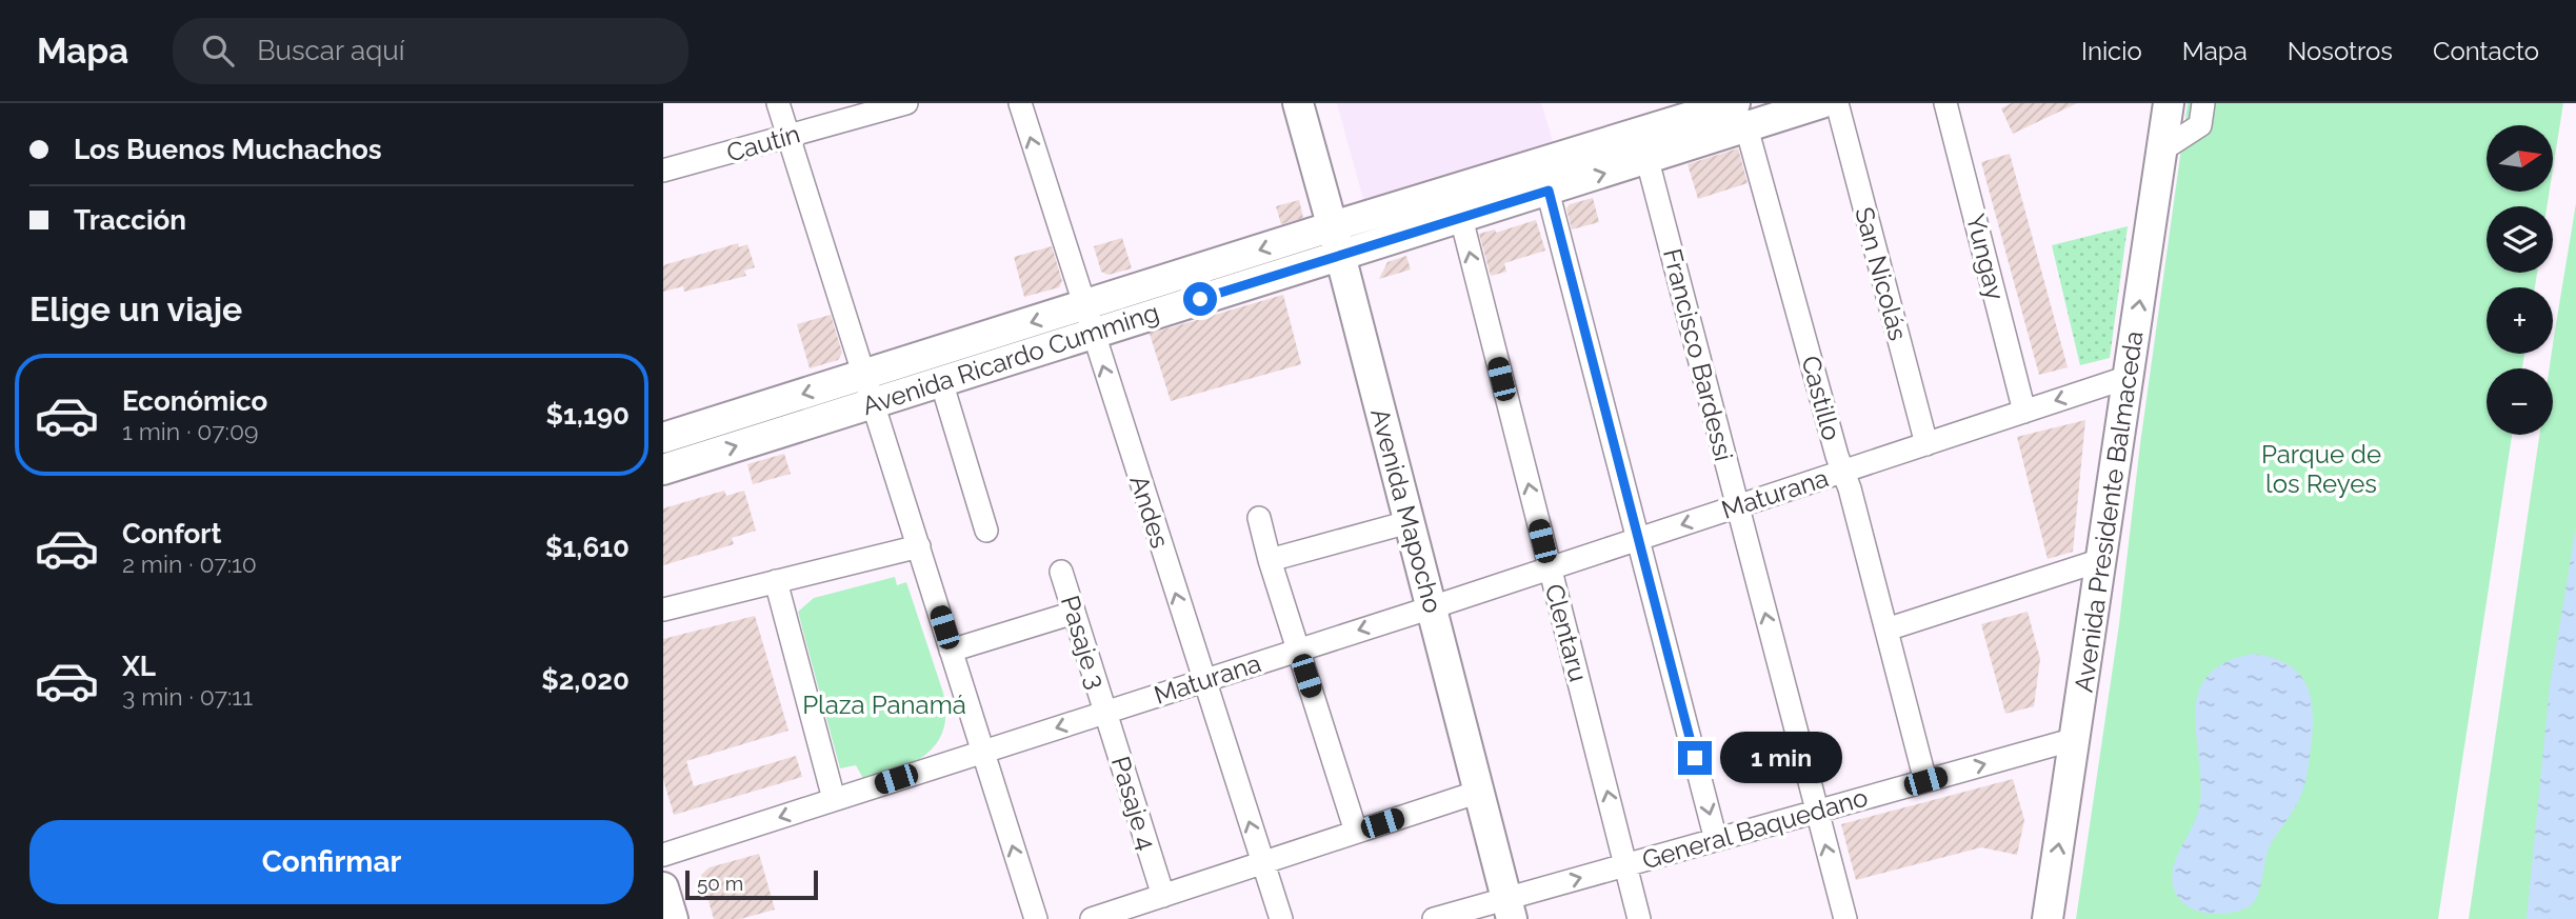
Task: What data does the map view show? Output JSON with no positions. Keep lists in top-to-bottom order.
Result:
{
  "streets": {
    "main road": ["Avenida Ricardo Cumming", "Avenida Mapocho", "Avenida Presidente Balmaceda"],
    "street": [
      "Cautín",
      "Yungay",
      "San Nicolás",
      "Francisco Bardessi",
      "Castillo",
      "Maturana",
      "Andes",
      "Clentaru",
      "Pasaje 3",
      "Pasaje 4",
      "General Baquedano"
    ]
  },
  "crossings": [
    ["Yungay", "Maturana"],
    ["San Nicolás", "Maturana"],
    ["Francisco Bardessi", "Avenida Ricardo Cumming"],
    ["Francisco Bardessi", "Maturana"],
    ["Francisco Bardessi", "General Baquedano"],
    ["Avenida Ricardo Cumming", "Castillo"],
    ["Avenida Ricardo Cumming", "Avenida Mapocho"],
    ["Avenida Ricardo Cumming", "Andes"],
    ["Avenida Ricardo Cumming", "Clentaru"],
    ["Castillo", "Maturana"],
    ["Castillo", "General Baquedano"],
    ["Maturana", "Avenida Mapocho"],
    ["Maturana", "Andes"],
    ["Maturana", "Avenida Presidente Balmaceda"],
    ["Maturana", "Clentaru"],
    ["Maturana", "Pasaje 3"],
    ["Maturana", "Pasaje 4"],
    ["Avenida Mapocho", "General Baquedano"],
    ["Avenida Presidente Balmaceda", "General Baquedano"],
    ["Clentaru", "General Baquedano"],
    ["Pasaje 3", "Pasaje 4"]
  ],
  "one_way": ["Avenida Presidente Balmaceda"],
  "parks": ["Parque de los Reyes", "Plaza Panamá"],
  "scale_bar": "50 m",
  "north": "right",
  "page": {
    "header": "Mapa",
    "search": "Buscar aquí",
    "nav": [
      "Inicio",
      "Mapa",
      "Nosotros",
      "Contacto"
    ],
    "banner": ["Los Buenos Muchachos", "Tracción"],
    "map_buttons": ["+", "−"],
    "heading": "Elige un viaje",
    "list": [
      {
        "name": "Económico",
        "note": "1 min · 07:09",
        "value": "$1,190"
      },
      {
        "name": "Confort",
        "note": "2 min · 07:10",
        "value": "$1,610"
      },
      {
        "name": "XL",
        "note": "3 min · 07:11",
        "value": "$2,020"
      }
    ],
    "bubble": "1 min",
    "buttons": "Confirmar",
    "scale": "50 m"
  }
}
